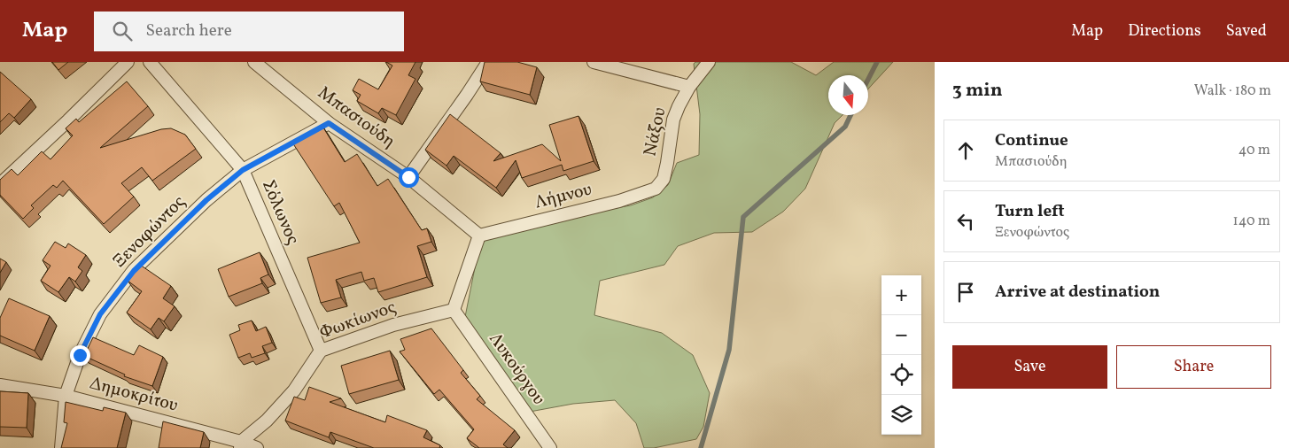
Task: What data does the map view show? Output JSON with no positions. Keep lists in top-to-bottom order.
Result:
{
  "streets": {
    "street": [
      "Μπασιούδη",
      "Νάξου",
      "Λήμνου",
      "Σόλωνος",
      "Ξενοφώντος",
      "Φωκίωνος",
      "Λυκούργου",
      "Δημοκρίτου"
    ]
  },
  "crossings": [
    ["Μπασιούδη", "Λήμνου"],
    ["Μπασιούδη", "Ξενοφώντος"],
    ["Νάξου", "Λήμνου"],
    ["Σόλωνος", "Ξενοφώντος"],
    ["Σόλωνος", "Φωκίωνος"],
    ["Ξενοφώντος", "Δημοκρίτου"],
    ["Φωκίωνος", "Λυκούργου"],
    ["Φωκίωνος", "Δημοκρίτου"]
  ],
  "north": "bottom",
  "page": {
    "header": "Map",
    "search": "Search here",
    "nav": ["Map", "Directions", "Saved"],
    "heading": ["3 min", "Walk · 180 m"],
    "list": [
      ["Continue", "Μπασιούδη", "40 m"],
      ["Turn left", "Ξενοφώντος", "140 m"],
      "Arrive at destination"
    ],
    "map_buttons": ["+", "−"],
    "buttons": ["Save", "Share"]
  }
}
